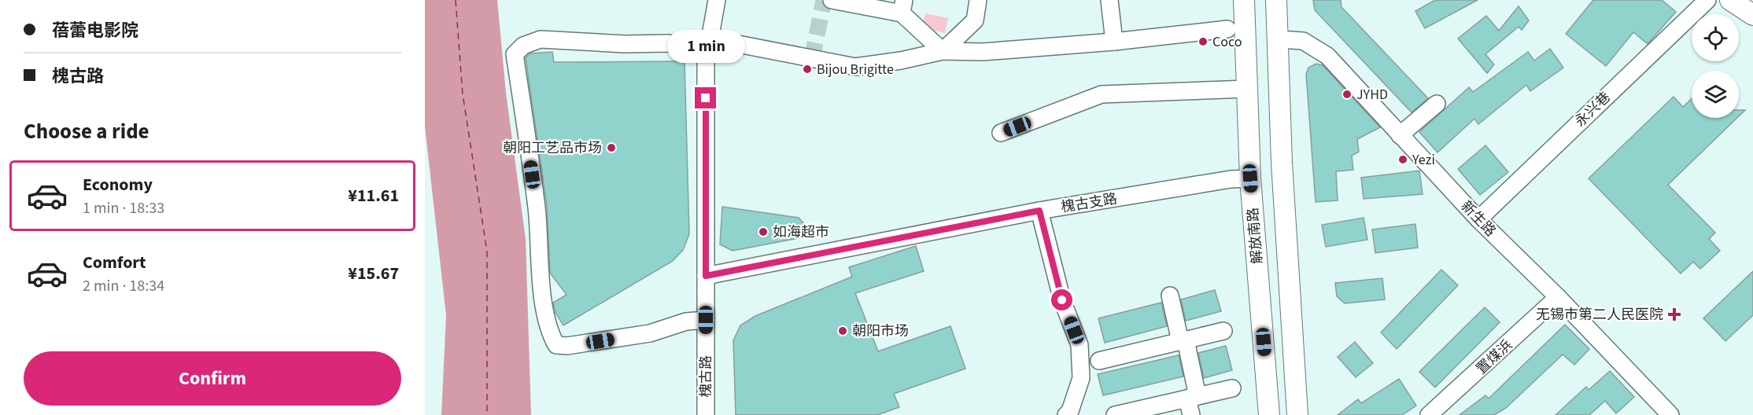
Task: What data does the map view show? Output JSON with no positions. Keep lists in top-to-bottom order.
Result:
{
  "streets": {
    "main road": ["解放南路"],
    "street": [
      "永兴巷",
      "槐古支路",
      "新生路",
      "置煤浜",
      "槐古路"
    ]
  },
  "crossings": [
    ["永兴巷", "新生路"],
    ["槐古支路", "解放南路"],
    ["槐古支路", "槐古路"],
    ["新生路", "置煤浜"]
  ],
  "places": {
    "other": [
      "Coco",
      "Bijou Brigitte",
      "JYHD",
      "朝阳工艺品市场",
      "Yezi",
      "如海超市",
      "朝阳市场"
    ],
    "health": ["无锡市第二人民医院"]
  },
  "page": {
    "banner": ["蓓蕾电影院", "槐古路"],
    "bubble": "1 min",
    "heading": "Choose a ride",
    "list": [
      {
        "name": "Economy",
        "note": "1 min · 18:33",
        "value": "¥11.61"
      },
      {
        "name": "Comfort",
        "note": "2 min · 18:34",
        "value": "¥15.67"
      }
    ],
    "buttons": "Confirm"
  }
}
